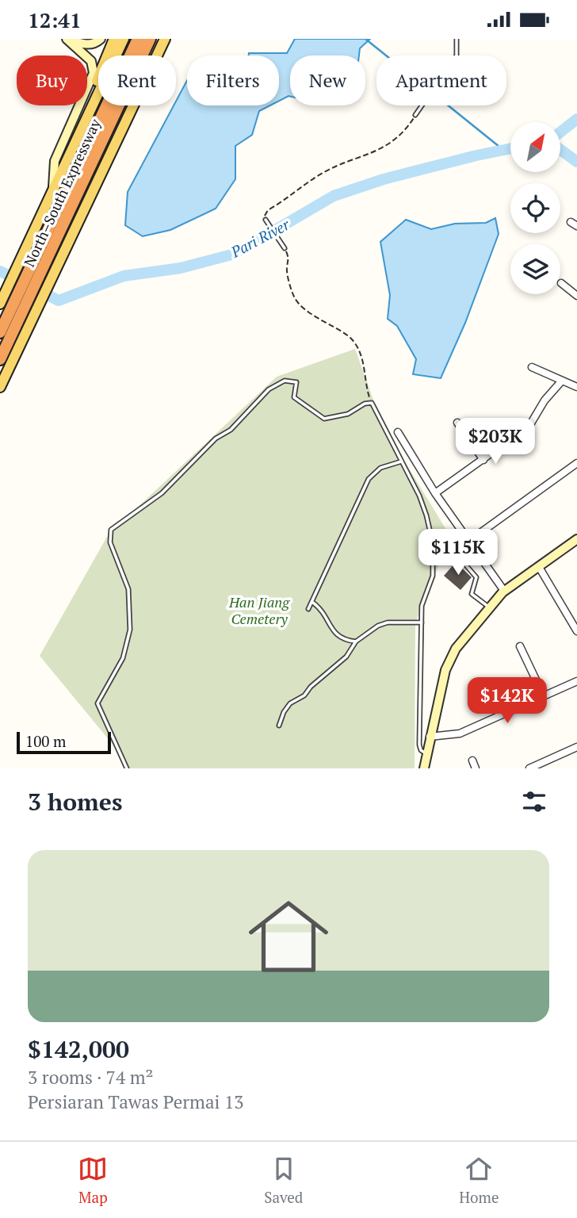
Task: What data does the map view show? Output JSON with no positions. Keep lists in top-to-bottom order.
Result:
{
  "streets": {
    "highway": ["North–South Expressway"]
  },
  "water": ["Pari River"],
  "parks": ["Han Jiang Cemetery"],
  "scale_bar": "100 m",
  "north": "top right",
  "page": {
    "status": "12:41",
    "chip": [
      "Buy",
      "Rent",
      "Filters",
      "New",
      "Apartment"
    ],
    "price": ["$203K", "$115K", "$142K"],
    "scale": "100 m",
    "heading": "3 homes",
    "list": [
      {
        "name": "$142,000",
        "note": "3 rooms · 74 m² · Persiaran Tawas Permai 13"
      }
    ],
    "tabs": ["Map", "Saved", "Home"]
  }
}
